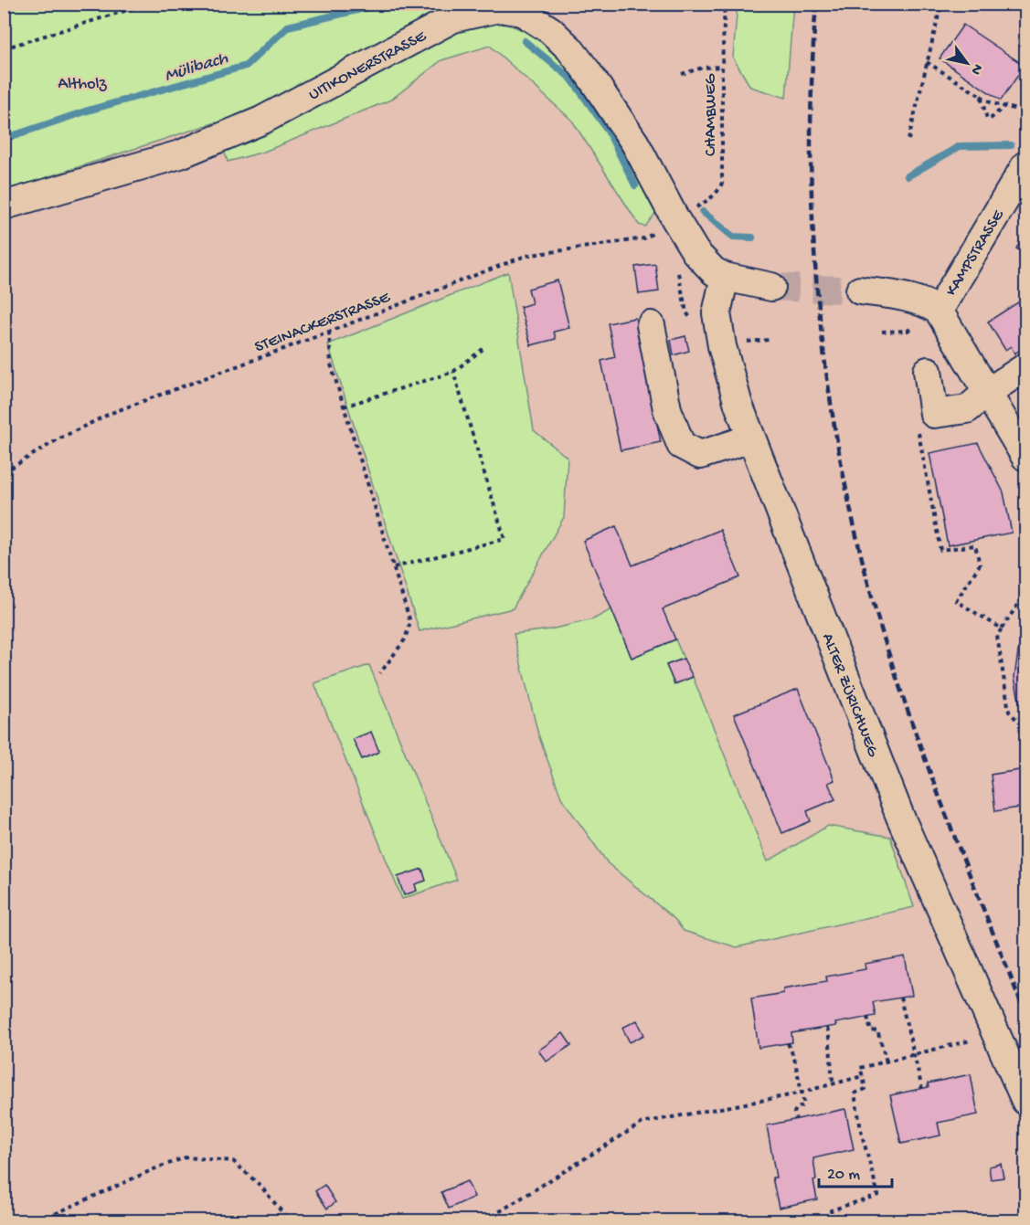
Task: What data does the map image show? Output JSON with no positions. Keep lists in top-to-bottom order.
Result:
{
  "streets": {
    "street": ["UITIKONERSTRASSE", "KAMPSTRASSE", "ALTER ZÜRICHWEG"],
    "path": ["CHAMBWEG", "STEINACKERSTRASSE"]
  },
  "crossings": [
    ["UITIKONERSTRASSE", "ALTER ZÜRICHWEG"]
  ],
  "water": ["Mülibach"],
  "parks": ["Altholz"],
  "scale_bar": "20 m",
  "north": "bottom right"
}
